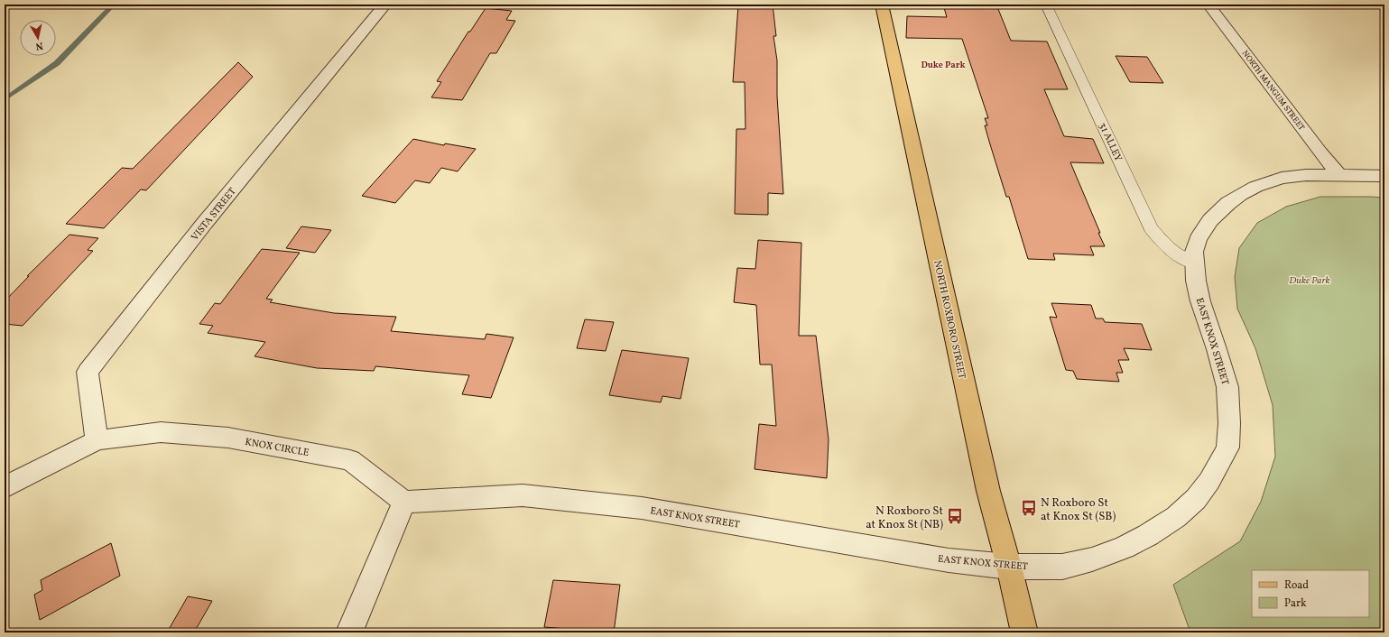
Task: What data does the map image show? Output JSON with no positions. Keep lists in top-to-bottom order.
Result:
{
  "streets": {
    "main road": ["NORTH ROXBORO STREET"],
    "street": [
      "NORTH MANGUM STREET",
      "VISTA STREET",
      "EAST KNOX STREET",
      "KNOX CIRCLE"
    ],
    "lane": ["31 ALLEY"]
  },
  "crossings": [
    ["NORTH MANGUM STREET", "EAST KNOX STREET"],
    ["31 ALLEY", "EAST KNOX STREET"],
    ["VISTA STREET", "KNOX CIRCLE"],
    ["NORTH ROXBORO STREET", "EAST KNOX STREET"],
    ["EAST KNOX STREET", "KNOX CIRCLE"]
  ],
  "districts": ["Duke Park"],
  "parks": ["Duke Park"],
  "places": {
    "bus stop": ["N Roxboro St at Knox St (SB)", "N Roxboro St at Knox St (NB)"]
  },
  "legend": ["Road", "Park"],
  "north": "bottom"
}
